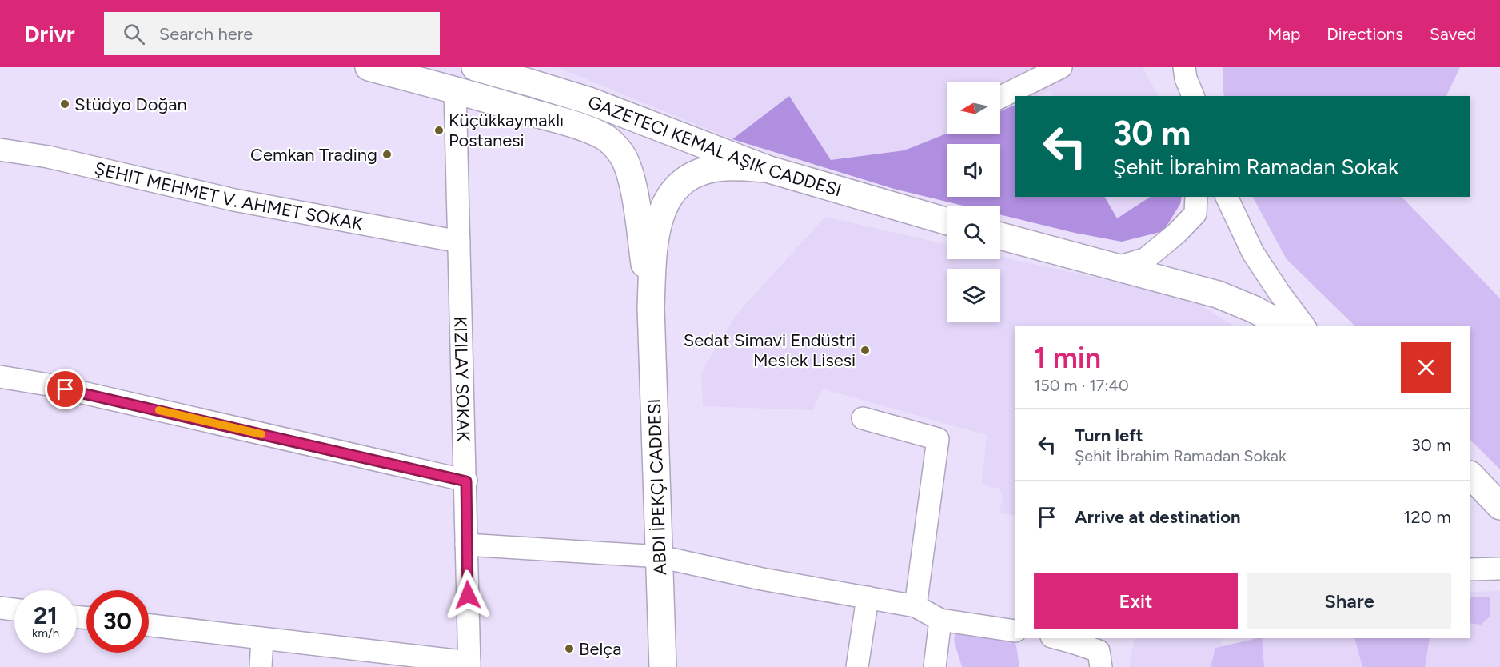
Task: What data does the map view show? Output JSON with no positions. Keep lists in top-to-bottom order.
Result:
{
  "streets": {
    "main road": ["ABDI İPEKÇI CADDESI"],
    "street": ["ŞEHIT MEHMET V. AHMET SOKAK"]
  },
  "places": [
    "Stüdyo Doğan",
    "Küçükkaymaklı Postanesi",
    "Cemkan Trading",
    "Sedat Simavi Endüstri Meslek Lisesi",
    "Belça"
  ],
  "north": "left",
  "page": {
    "header": "Drivr",
    "search": "Search here",
    "nav": ["Map", "Directions", "Saved"],
    "turn": ["30 m", "Şehit İbrahim Ramadan Sokak"],
    "heading": ["1 min", "150 m · 17:40"],
    "list": [
      {
        "name": "Turn left",
        "note": "Şehit İbrahim Ramadan Sokak",
        "value": "30 m"
      },
      {
        "name": "Arrive at destination",
        "value": "120 m"
      }
    ],
    "buttons": ["Exit", "Share"],
    "speed": "21 km/h",
    "limit": "30"
  }
}
